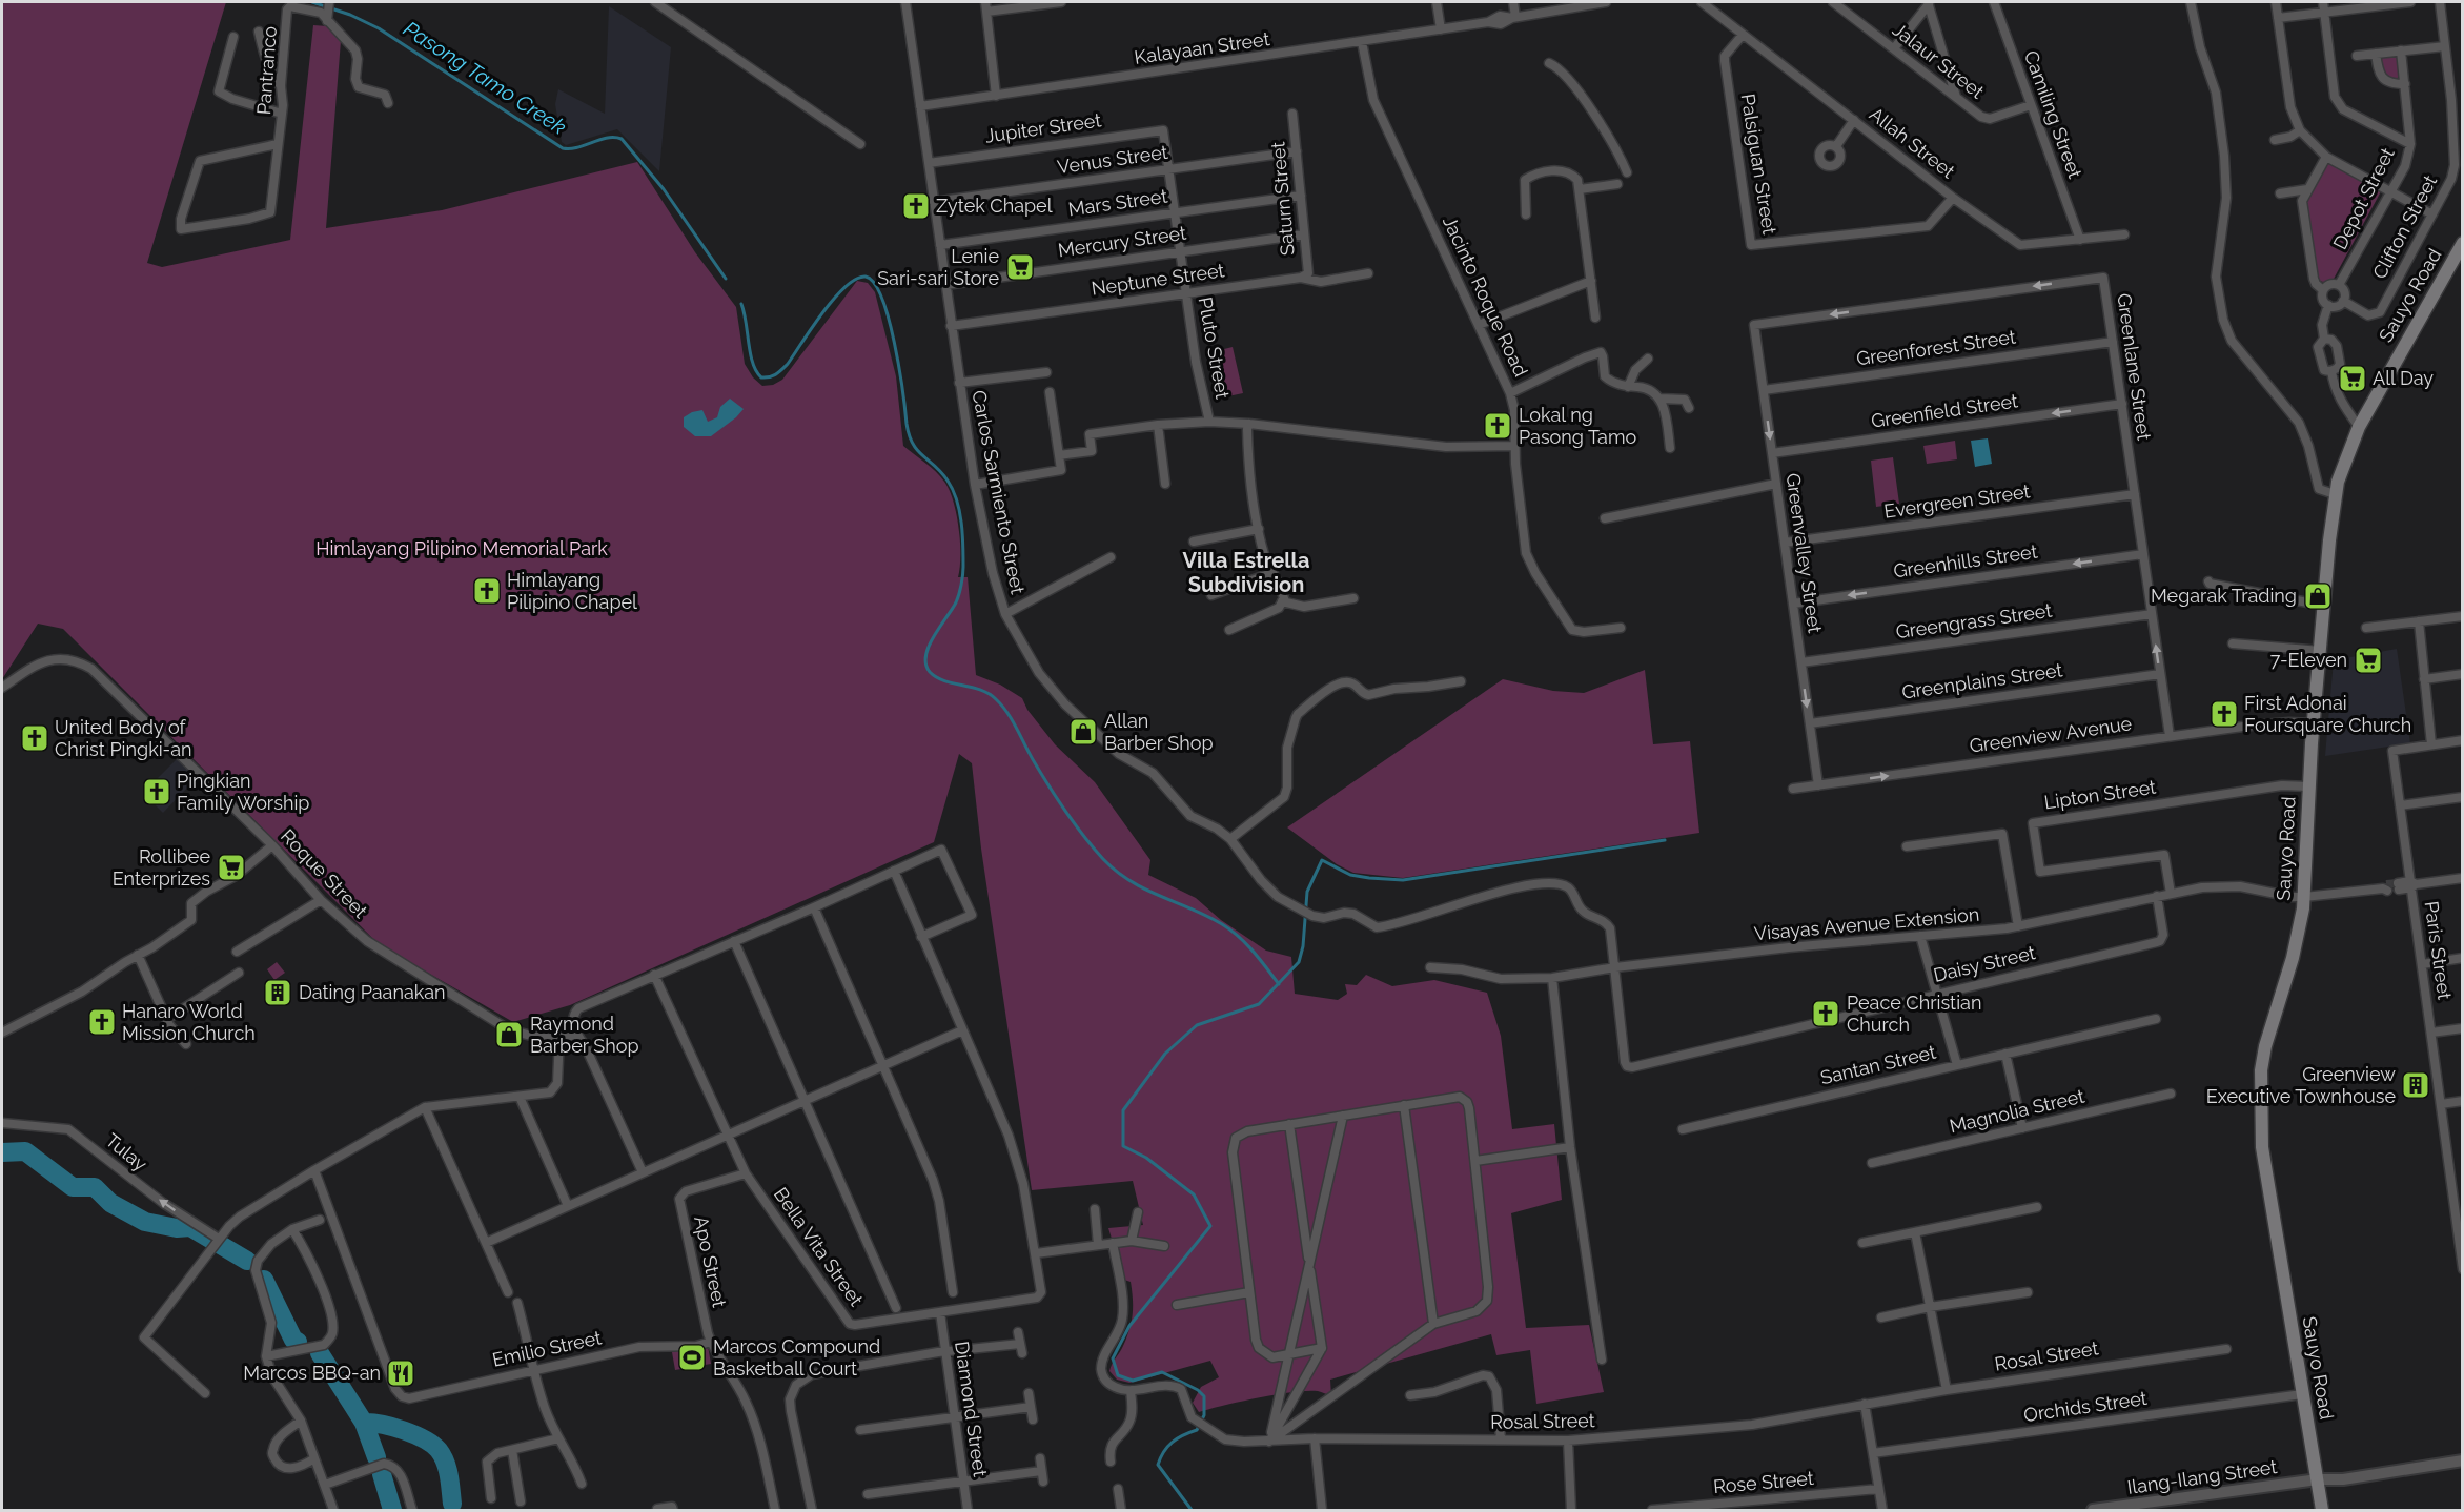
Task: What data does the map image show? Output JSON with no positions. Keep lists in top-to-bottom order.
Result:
{
  "streets": {
    "main road": ["Sauyo Road"],
    "street": [
      "Kalayaan Street",
      "Jalaur Street",
      "Pantranco",
      "Camiling Street",
      "Jupiter Street",
      "Allah Street",
      "Venus Street",
      "Palsiguan Street",
      "Saturn Street",
      "Depot Street",
      "Mars Street",
      "Clifton Street",
      "Mercury Street",
      "Neptune Street",
      "Jacinto Roque Road",
      "Pluto Street",
      "Greenforest Street",
      "Greenlane Street",
      "Greenfield Street",
      "Carlos Sarmiento Street",
      "Evergreen Street",
      "Greenvalley Street",
      "Greenhills Street",
      "Greengrass Street",
      "Greenplains Street",
      "Greenview Avenue",
      "Lipton Street",
      "Roque Street",
      "Visayas Avenue Extension",
      "Paris Street",
      "Daisy Street",
      "Santan Street",
      "Magnolia Street",
      "Tulay",
      "Bella Vita Street",
      "Apo Street",
      "Emilio Street",
      "Rosal Street",
      "Orchids Street",
      "Diamond Street",
      "Ilang-Ilang Street",
      "Rose Street"
    ]
  },
  "crossings": [
    ["Kalayaan Street", "Jacinto Roque Road"],
    ["Kalayaan Street", "Carlos Sarmiento Street"],
    ["Jalaur Street", "Camiling Street"],
    ["Camiling Street", "Allah Street"],
    ["Jupiter Street", "Pluto Street"],
    ["Jupiter Street", "Carlos Sarmiento Street"],
    ["Allah Street", "Palsiguan Street"],
    ["Venus Street", "Saturn Street"],
    ["Venus Street", "Pluto Street"],
    ["Venus Street", "Carlos Sarmiento Street"],
    ["Saturn Street", "Mars Street"],
    ["Saturn Street", "Mercury Street"],
    ["Saturn Street", "Neptune Street"],
    ["Depot Street", "Clifton Street"],
    ["Mars Street", "Pluto Street"],
    ["Mars Street", "Carlos Sarmiento Street"],
    ["Mercury Street", "Pluto Street"],
    ["Mercury Street", "Carlos Sarmiento Street"],
    ["Neptune Street", "Pluto Street"],
    ["Neptune Street", "Carlos Sarmiento Street"],
    ["Sauyo Road", "Greenview Avenue"],
    ["Sauyo Road", "Lipton Street"],
    ["Sauyo Road", "Visayas Avenue Extension"],
    ["Sauyo Road", "Orchids Street"],
    ["Sauyo Road", "Ilang-Ilang Street"],
    ["Greenforest Street", "Greenlane Street"],
    ["Greenforest Street", "Greenvalley Street"],
    ["Greenlane Street", "Greenfield Street"],
    ["Greenlane Street", "Evergreen Street"],
    ["Greenlane Street", "Greenvalley Street"],
    ["Greenlane Street", "Greenhills Street"],
    ["Greenlane Street", "Greengrass Street"],
    ["Greenlane Street", "Greenplains Street"],
    ["Greenlane Street", "Greenview Avenue"],
    ["Greenfield Street", "Greenvalley Street"],
    ["Carlos Sarmiento Street", "Visayas Avenue Extension"],
    ["Carlos Sarmiento Street", "Daisy Street"],
    ["Evergreen Street", "Greenvalley Street"],
    ["Greenvalley Street", "Greenhills Street"],
    ["Greenvalley Street", "Greengrass Street"],
    ["Greenvalley Street", "Greenplains Street"],
    ["Greenvalley Street", "Greenview Avenue"],
    ["Lipton Street", "Visayas Avenue Extension"],
    ["Visayas Avenue Extension", "Daisy Street"],
    ["Bella Vita Street", "Apo Street"],
    ["Bella Vita Street", "Diamond Street"],
    ["Apo Street", "Emilio Street"]
  ],
  "one_way": [
    "Greenfield Street",
    "Greenhills Street",
    "Greenview Avenue",
    "Tulay"
  ],
  "districts": ["Villa Estrella Subdivision"],
  "water": ["Pasong Tamo Creek"],
  "parks": ["Himlayang Pilipino Memorial Park"],
  "places": {
    "church": [
      "Zytek Chapel",
      "Lokal ng Pasong Tamo",
      "Himlayang Pilipino Chapel",
      "First Adonai Foursquare Church",
      "United Body of Christ Pingki-an",
      "Pingkian Family Worship",
      "Peace Christian Church",
      "Hanaro World Mission Church"
    ],
    "supermarket": [
      "Lenie Sari-sari Store",
      "All Day",
      "7-Eleven",
      "Rollibee Enterprizes"
    ],
    "shop": ["Megarak Trading", "Allan Barber Shop", "Raymond Barber Shop"],
    "building": ["Dating Paanakan", "Greenview Executive Townhouse"],
    "sports": ["Marcos Compound Basketball Court"],
    "restaurant": ["Marcos BBQ-an"]
  }
}
